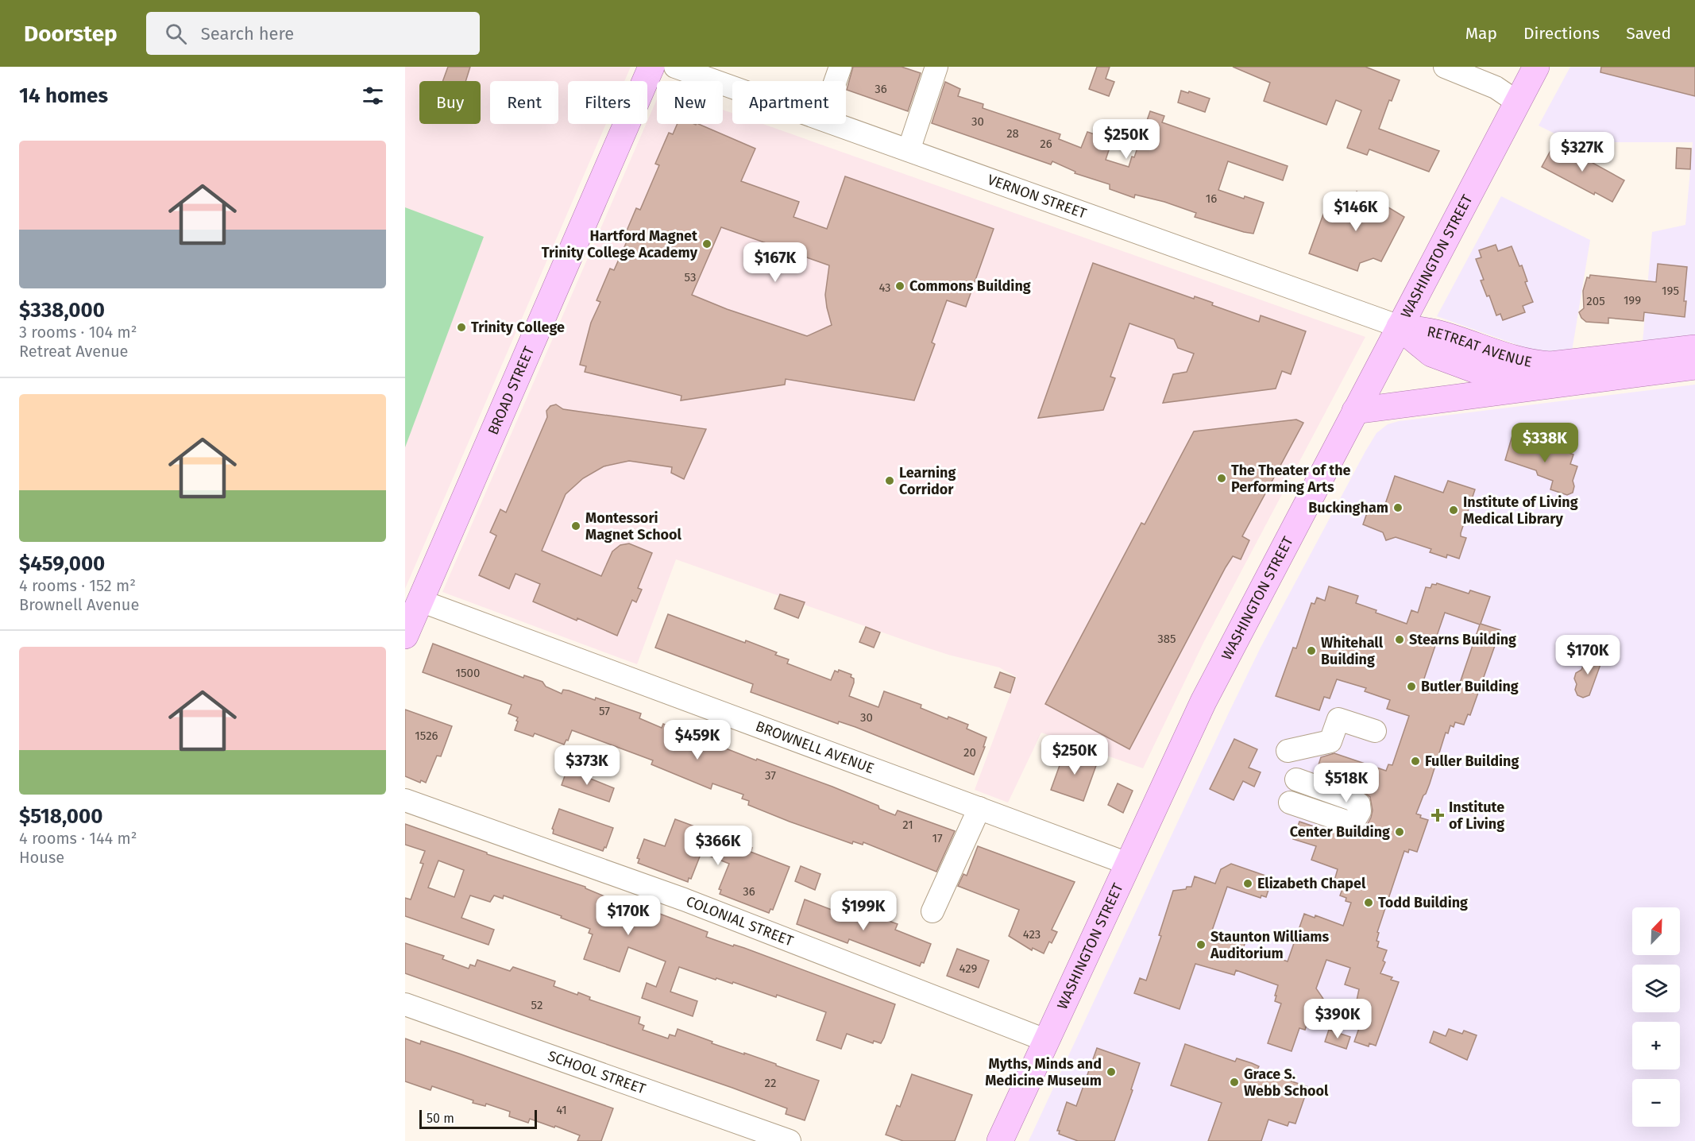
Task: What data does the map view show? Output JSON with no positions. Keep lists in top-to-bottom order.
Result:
{
  "streets": {
    "main road": ["WASHINGTON STREET", "RETREAT AVENUE", "BROAD STREET"],
    "street": [
      "VERNON STREET",
      "BROWNELL AVENUE",
      "COLONIAL STREET",
      "SCHOOL STREET"
    ]
  },
  "crossings": [
    ["VERNON STREET", "WASHINGTON STREET"],
    ["VERNON STREET", "RETREAT AVENUE"],
    ["WASHINGTON STREET", "RETREAT AVENUE"],
    ["WASHINGTON STREET", "BROWNELL AVENUE"],
    ["WASHINGTON STREET", "COLONIAL STREET"],
    ["BROAD STREET", "BROWNELL AVENUE"]
  ],
  "places": {
    "other": [
      "Hartford Magnet Trinity College Academy",
      "Commons Building",
      "Trinity College",
      "The Theater of the Performing Arts",
      "Learning Corridor",
      "Buckingham",
      "Institute of Living Medical Library",
      "Montessori Magnet School",
      "Stearns Building",
      "Whitehall Building",
      "Butler Building",
      "Fuller Building",
      "Center Building",
      "Elizabeth Chapel",
      "Todd Building",
      "Staunton Williams Auditorium",
      "Myths, Minds and Medicine Museum",
      "Grace S. Webb School"
    ],
    "health": ["Institute of Living"]
  },
  "house_numbers": [
    "36",
    "30",
    "28",
    "26",
    "16",
    "53",
    "43",
    "195",
    "199",
    "205",
    "385",
    "1500",
    "57",
    "30",
    "1526",
    "20",
    "37",
    "21",
    "17",
    "36",
    "423",
    "429",
    "52",
    "22",
    "41"
  ],
  "scale_bar": "50 m",
  "north": "top right",
  "page": {
    "header": "Doorstep",
    "search": "Search here",
    "nav": ["Map", "Directions", "Saved"],
    "heading": "14 homes",
    "chip": [
      "Buy",
      "Rent",
      "Filters",
      "New",
      "Apartment"
    ],
    "price": [
      "$250K",
      "$327K",
      "$146K",
      "$167K",
      "$338K",
      "$170K",
      "$459K",
      "$250K",
      "$373K",
      "$518K",
      "$366K",
      "$199K",
      "$170K",
      "$390K"
    ],
    "list": [
      {
        "name": "$338,000",
        "note": "3 rooms · 104 m² · Retreat Avenue"
      },
      {
        "name": "$459,000",
        "note": "4 rooms · 152 m² · Brownell Avenue"
      },
      {
        "name": "$518,000",
        "note": "4 rooms · 144 m² · House"
      }
    ],
    "map_buttons": ["+", "−"],
    "scale": "50 m"
  }
}
